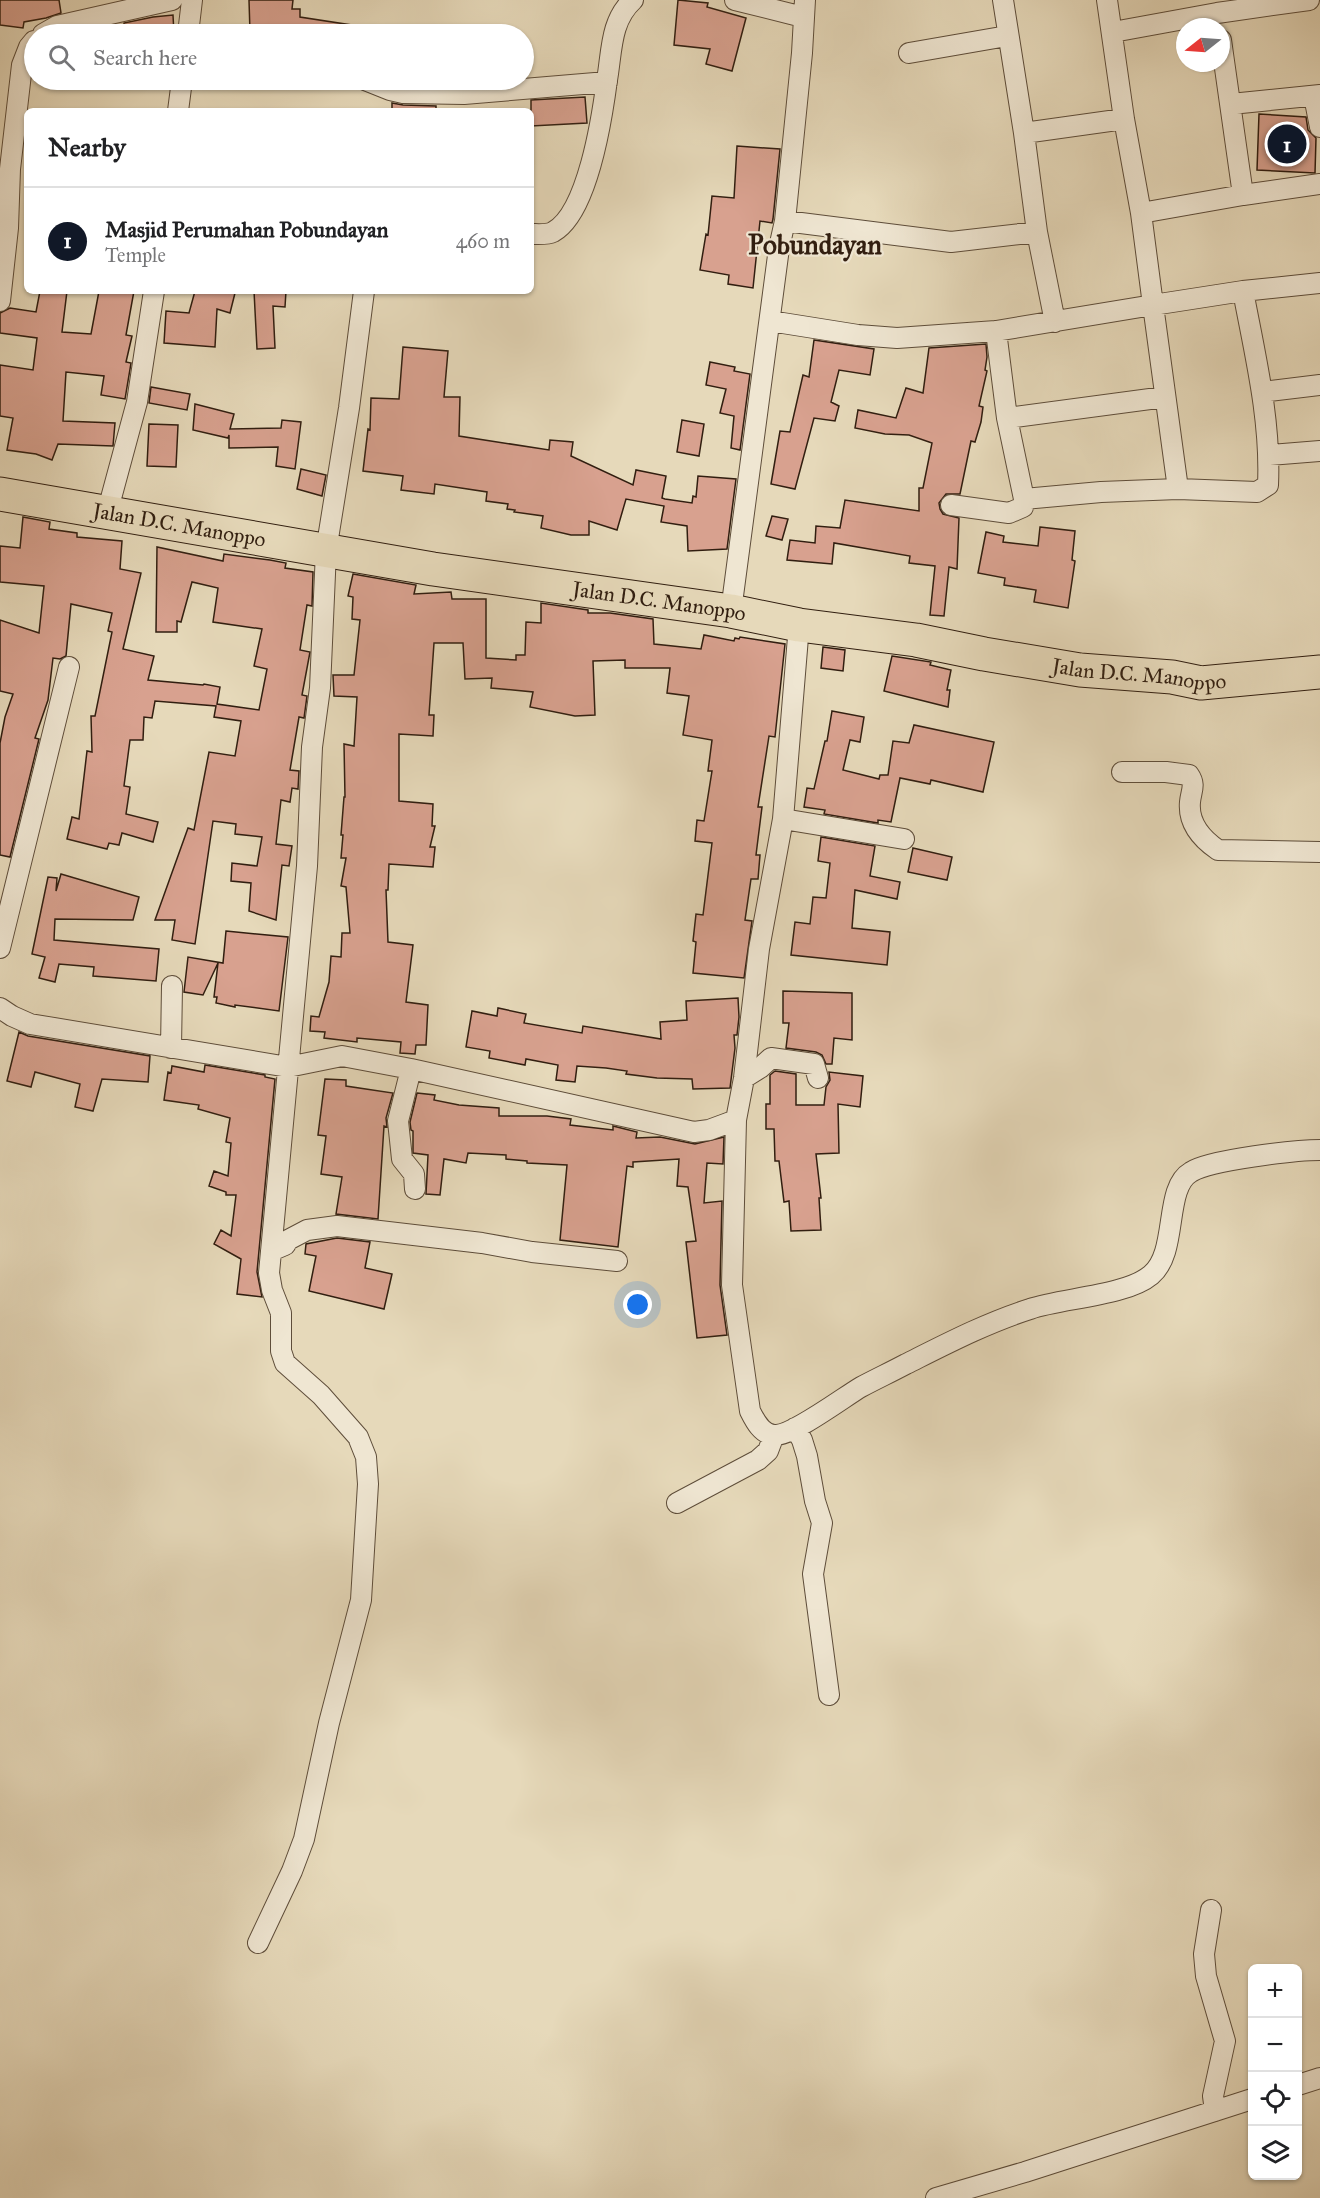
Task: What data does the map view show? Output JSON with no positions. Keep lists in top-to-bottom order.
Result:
{
  "streets": {
    "highway": ["Jalan D.C. Manoppo"]
  },
  "districts": ["Pobundayan"],
  "north": "left",
  "page": {
    "search": "Search here",
    "heading": "Nearby",
    "pins": "1",
    "list": [
      {
        "mark": "1",
        "name": "Masjid Perumahan Pobundayan",
        "note": "Temple",
        "value": "460 m"
      }
    ],
    "map_buttons": ["+", "−"]
  }
}
